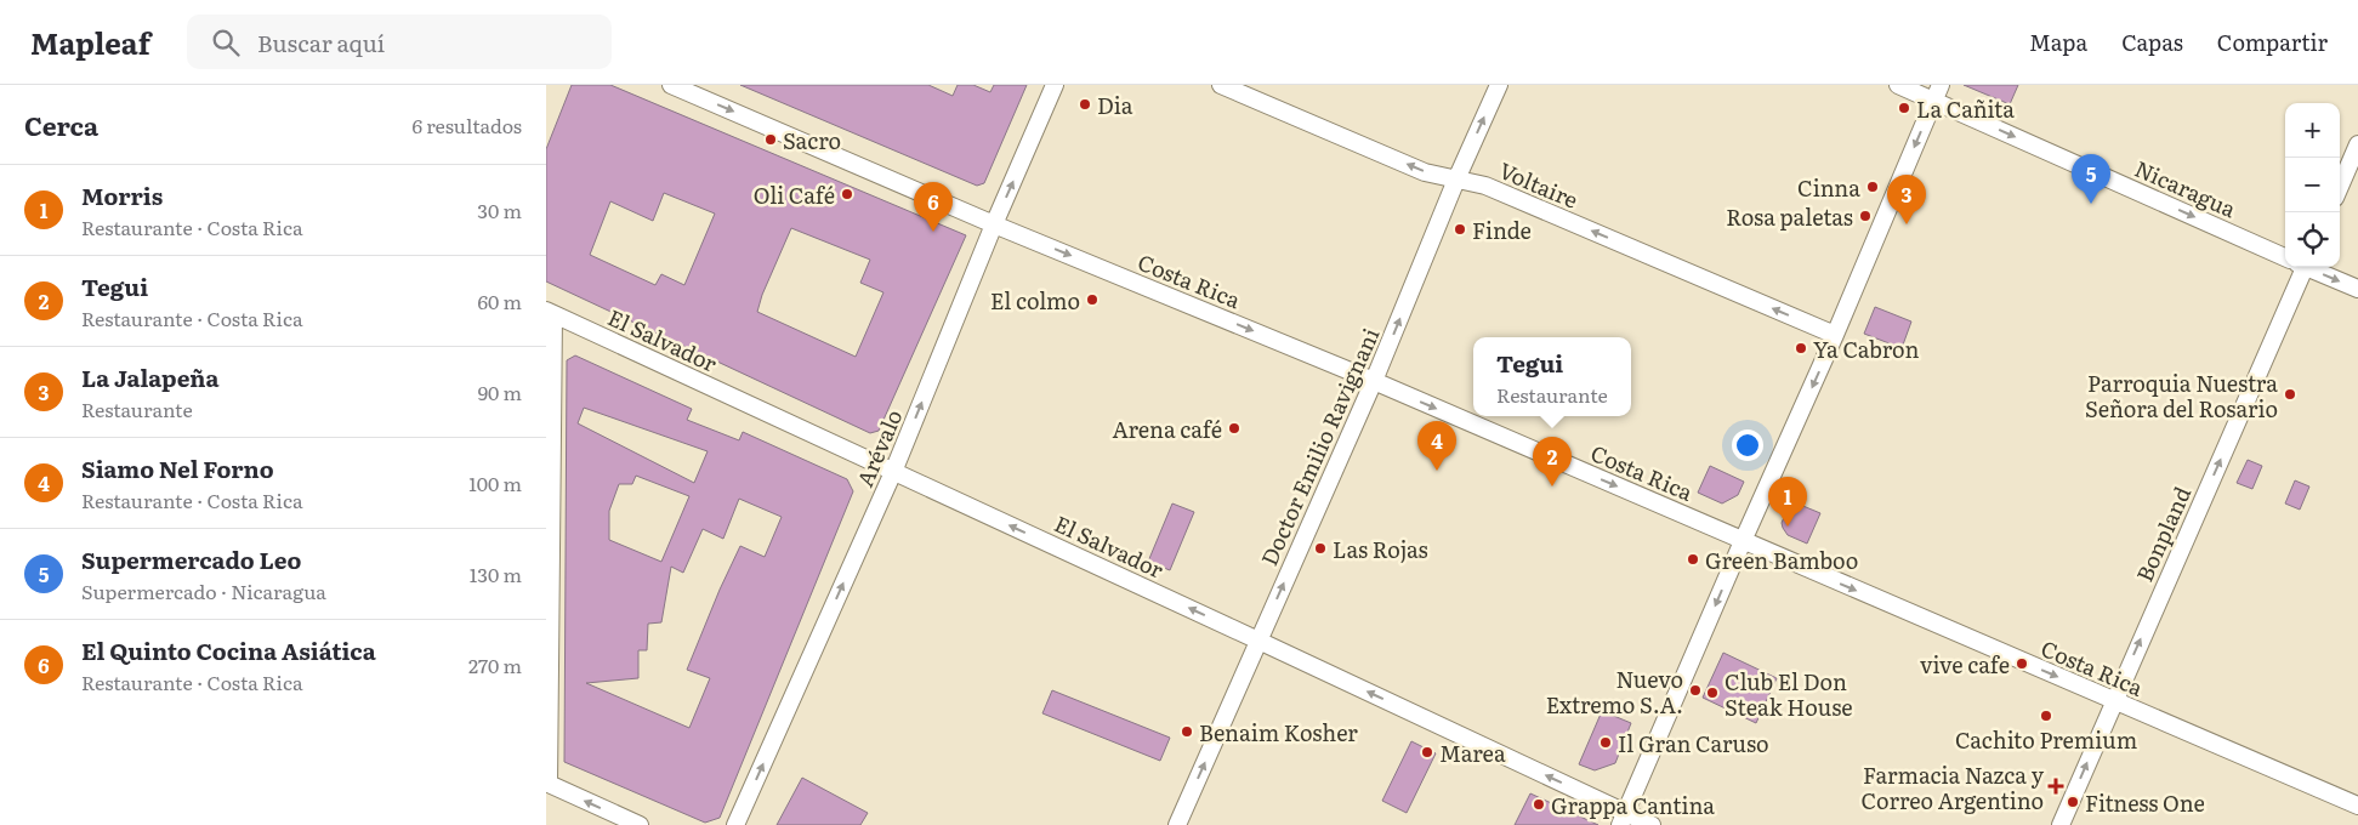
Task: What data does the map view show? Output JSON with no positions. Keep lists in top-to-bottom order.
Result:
{
  "streets": {
    "street": [
      "Voltaire",
      "Nicaragua",
      "Costa Rica",
      "El Salvador",
      "Doctor Emilio Ravignani",
      "Arévalo",
      "Bonpland"
    ]
  },
  "crossings": [
    ["Voltaire", "Doctor Emilio Ravignani"],
    ["Costa Rica", "Doctor Emilio Ravignani"],
    ["Costa Rica", "Arévalo"],
    ["Costa Rica", "Bonpland"],
    ["El Salvador", "Doctor Emilio Ravignani"],
    ["El Salvador", "Arévalo"]
  ],
  "one_way": [
    "Voltaire",
    "Nicaragua",
    "Costa Rica",
    "El Salvador",
    "Doctor Emilio Ravignani",
    "Arévalo",
    "Bonpland"
  ],
  "places": {
    "other": [
      "Dia",
      "La Cañita",
      "Sacro",
      "Cinna",
      "Oli Café",
      "Rosa paletas",
      "Finde",
      "El colmo",
      "Ya Cabron",
      "Parroquia Nuestra Señora del Rosario",
      "Arena café",
      "Las Rojas",
      "Green Bamboo",
      "vive cafe",
      "Nuevo Extremo S.A.",
      "Club El Don Steak House",
      "Cachito Premium",
      "Benaim Kosher",
      "Il Gran Caruso",
      "Marea",
      "Fitness One",
      "Grappa Cantina"
    ],
    "health": ["Farmacia Nazca y Correo Argentino"]
  },
  "page": {
    "header": "Mapleaf",
    "search": "Buscar aquí",
    "nav": ["Mapa", "Capas", "Compartir"],
    "heading": ["Cerca", "6 resultados"],
    "map_buttons": ["+", "−"],
    "pins": [
      "5",
      "3",
      "6",
      "4",
      "2",
      "1"
    ],
    "list": [
      {
        "mark": "1",
        "name": "Morris",
        "note": "Restaurante · Costa Rica",
        "value": "30 m"
      },
      {
        "mark": "2",
        "name": "Tegui",
        "note": "Restaurante · Costa Rica",
        "value": "60 m"
      },
      {
        "mark": "3",
        "name": "La Jalapeña",
        "note": "Restaurante",
        "value": "90 m"
      },
      {
        "mark": "4",
        "name": "Siamo Nel Forno",
        "note": "Restaurante · Costa Rica",
        "value": "100 m"
      },
      {
        "mark": "5",
        "name": "Supermercado Leo",
        "note": "Supermercado · Nicaragua",
        "value": "130 m"
      },
      {
        "mark": "6",
        "name": "El Quinto Cocina Asiática",
        "note": "Restaurante · Costa Rica",
        "value": "270 m"
      }
    ],
    "popup": ["Tegui", "Restaurante"]
  }
}
